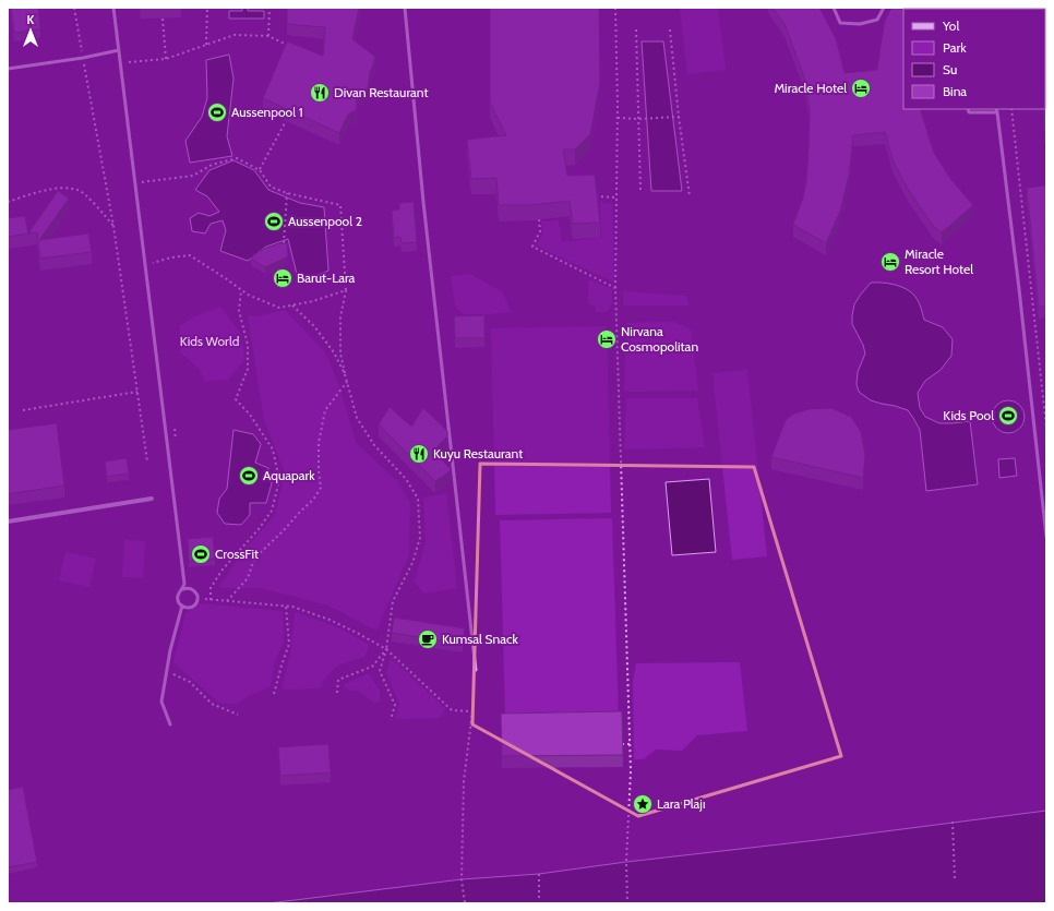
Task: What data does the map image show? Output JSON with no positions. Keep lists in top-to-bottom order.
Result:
{
  "parks": ["Kids World"],
  "places": {
    "hotel": [
      "Miracle Hotel",
      "Miracle Resort Hotel",
      "Barut-Lara",
      "Nirvana Cosmopolitan"
    ],
    "restaurant": ["Divan Restaurant", "Kuyu Restaurant"],
    "sports": [
      "Aussenpool 1",
      "Aussenpool 2",
      "Kids Pool",
      "Aquapark",
      "CrossFit"
    ],
    "cafe": ["Kumsal Snack"],
    "place": ["Lara Plajı"]
  },
  "legend": [
    "Yol",
    "Park",
    "Su",
    "Bina"
  ],
  "north": "top"
}
